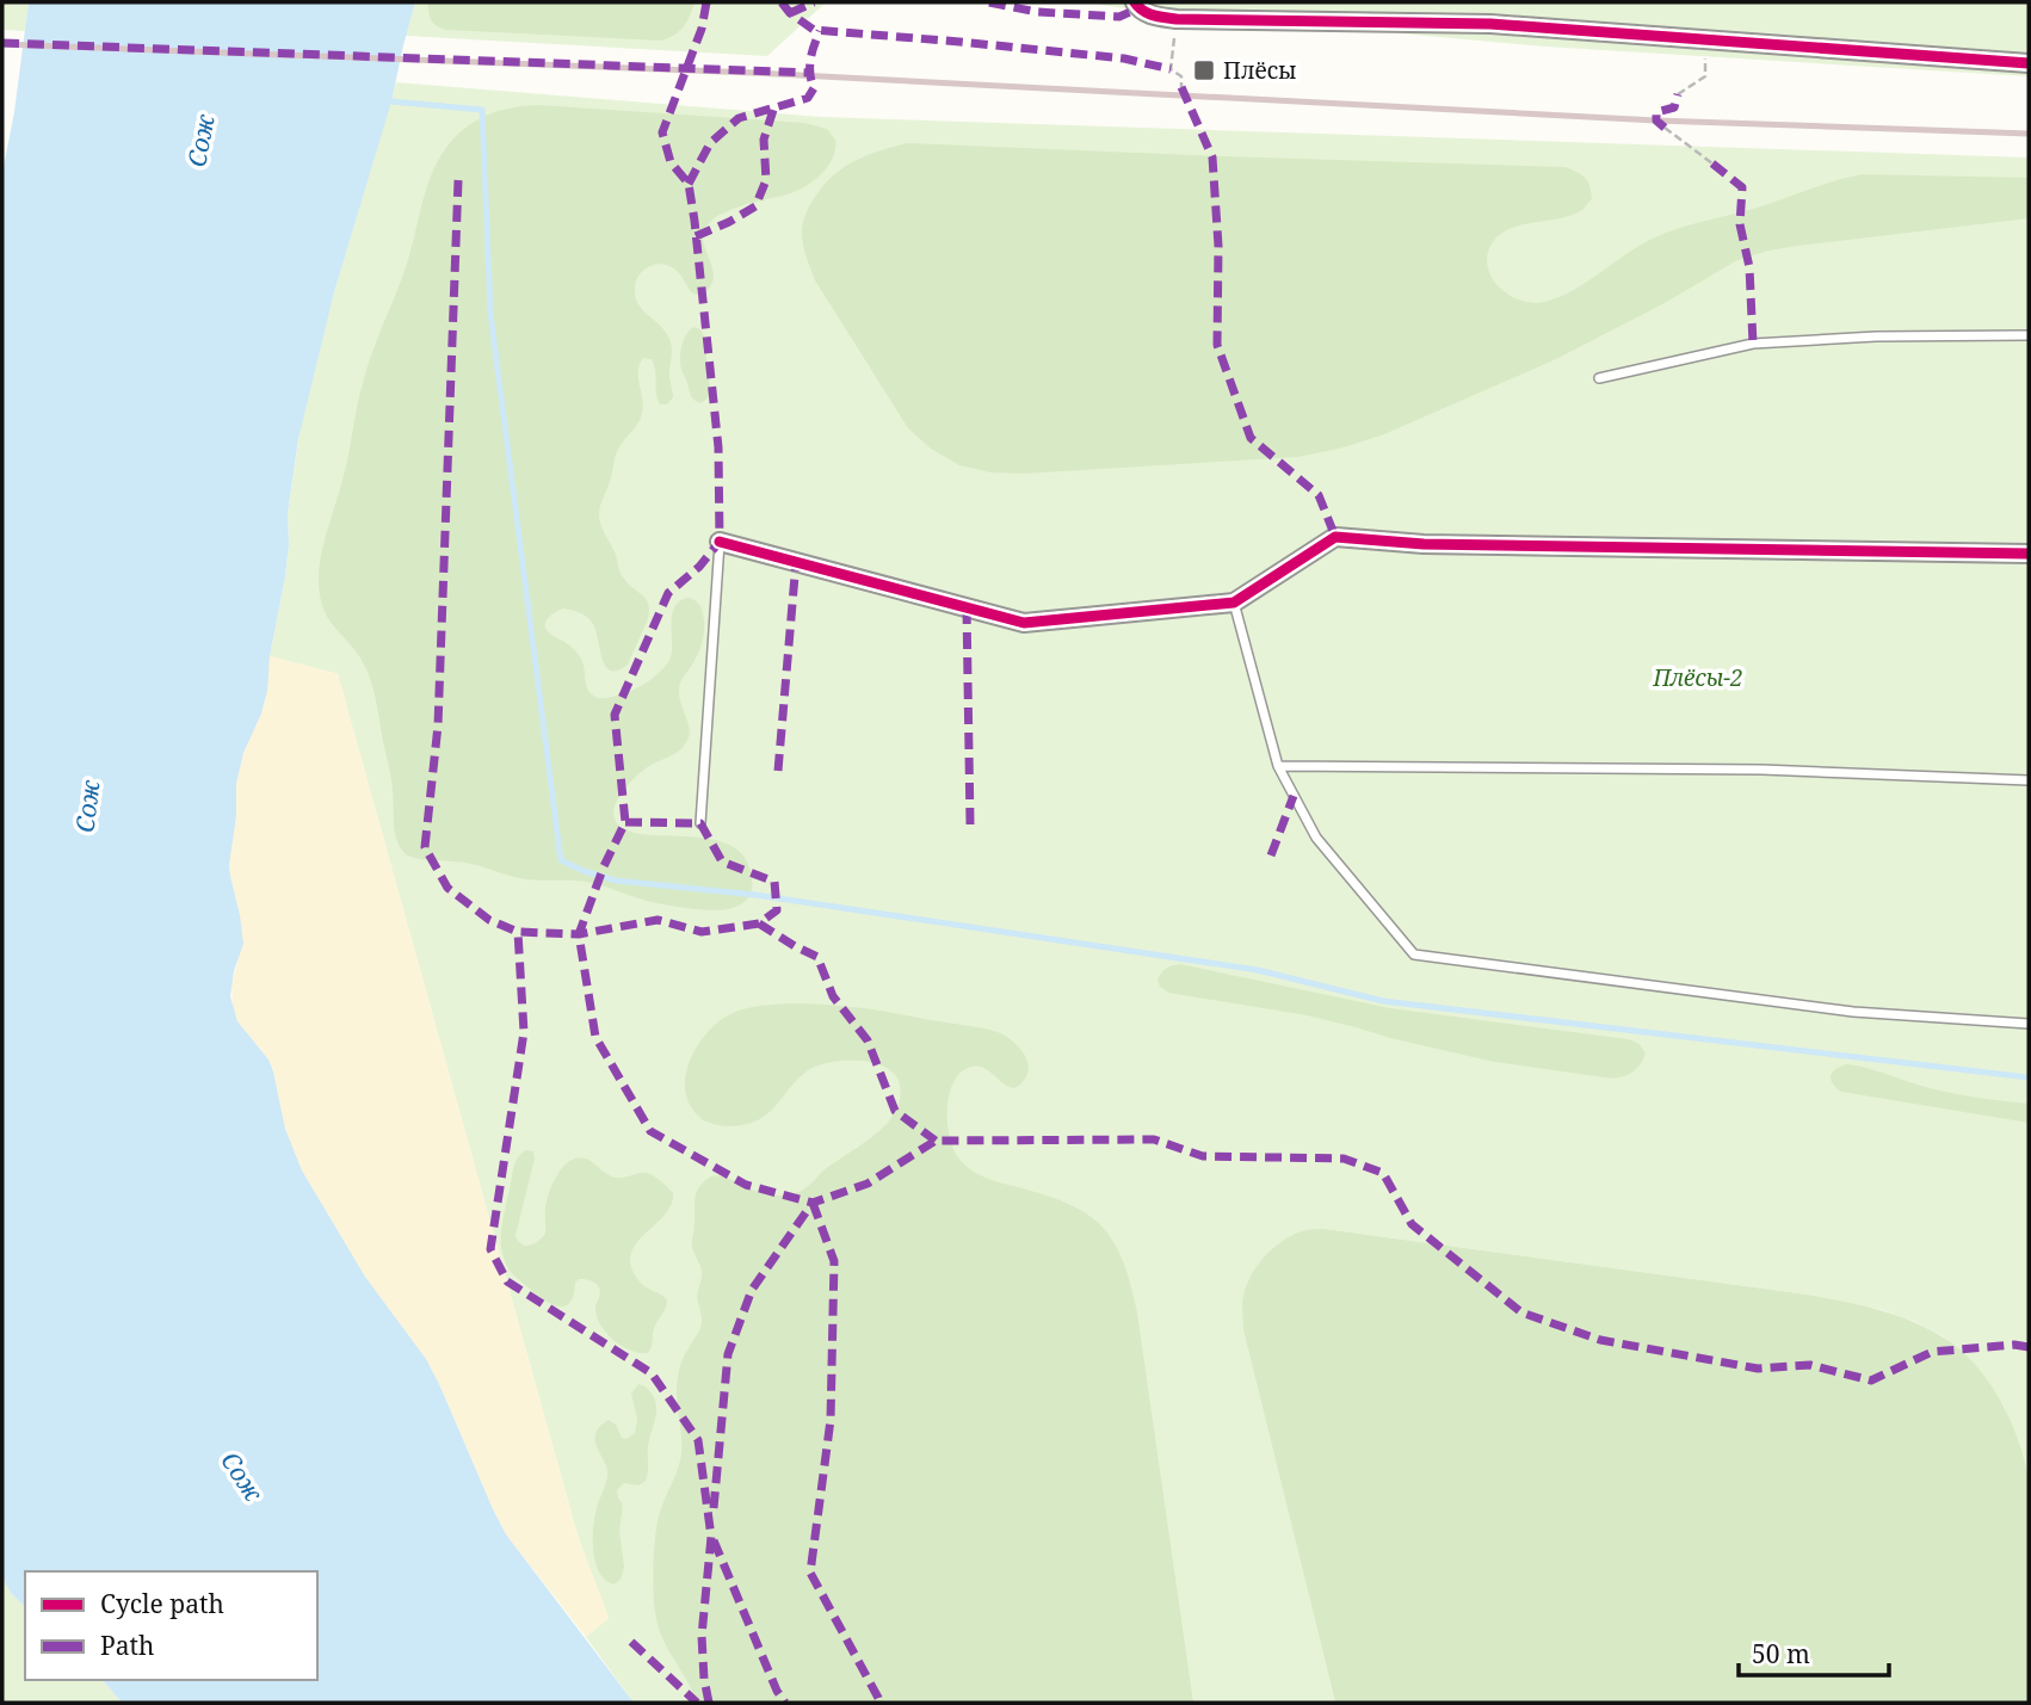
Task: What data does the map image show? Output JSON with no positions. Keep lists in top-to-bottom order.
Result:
{
  "water": ["Сож"],
  "parks": ["Плёсы-2"],
  "places": {
    "transit": ["Плёсы"]
  },
  "legend": ["Cycle path", "Path"],
  "scale_bar": "50 m"
}
